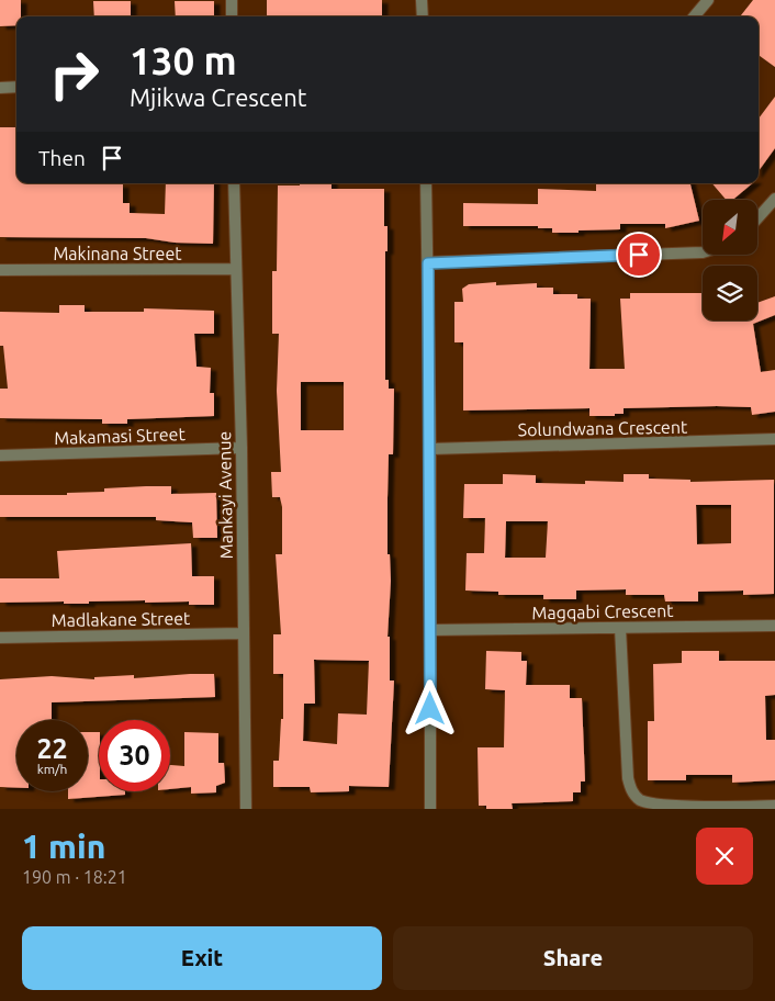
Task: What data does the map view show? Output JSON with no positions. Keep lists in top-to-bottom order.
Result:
{
  "streets": {
    "street": [
      "Makinana Street",
      "Solundwana Crescent",
      "Makamasi Street",
      "Mankayi Avenue",
      "Magqabi Crescent",
      "Madlakane Street"
    ]
  },
  "crossings": [
    ["Makinana Street", "Mankayi Avenue"],
    ["Makamasi Street", "Mankayi Avenue"],
    ["Mankayi Avenue", "Madlakane Street"]
  ],
  "north": "bottom left",
  "page": {
    "turn": ["130 m", "Mjikwa Crescent"],
    "then": "Then",
    "speed": "22 km/h",
    "limit": "30",
    "heading": ["1 min", "190 m · 18:21"],
    "buttons": ["Exit", "Share"]
  }
}
